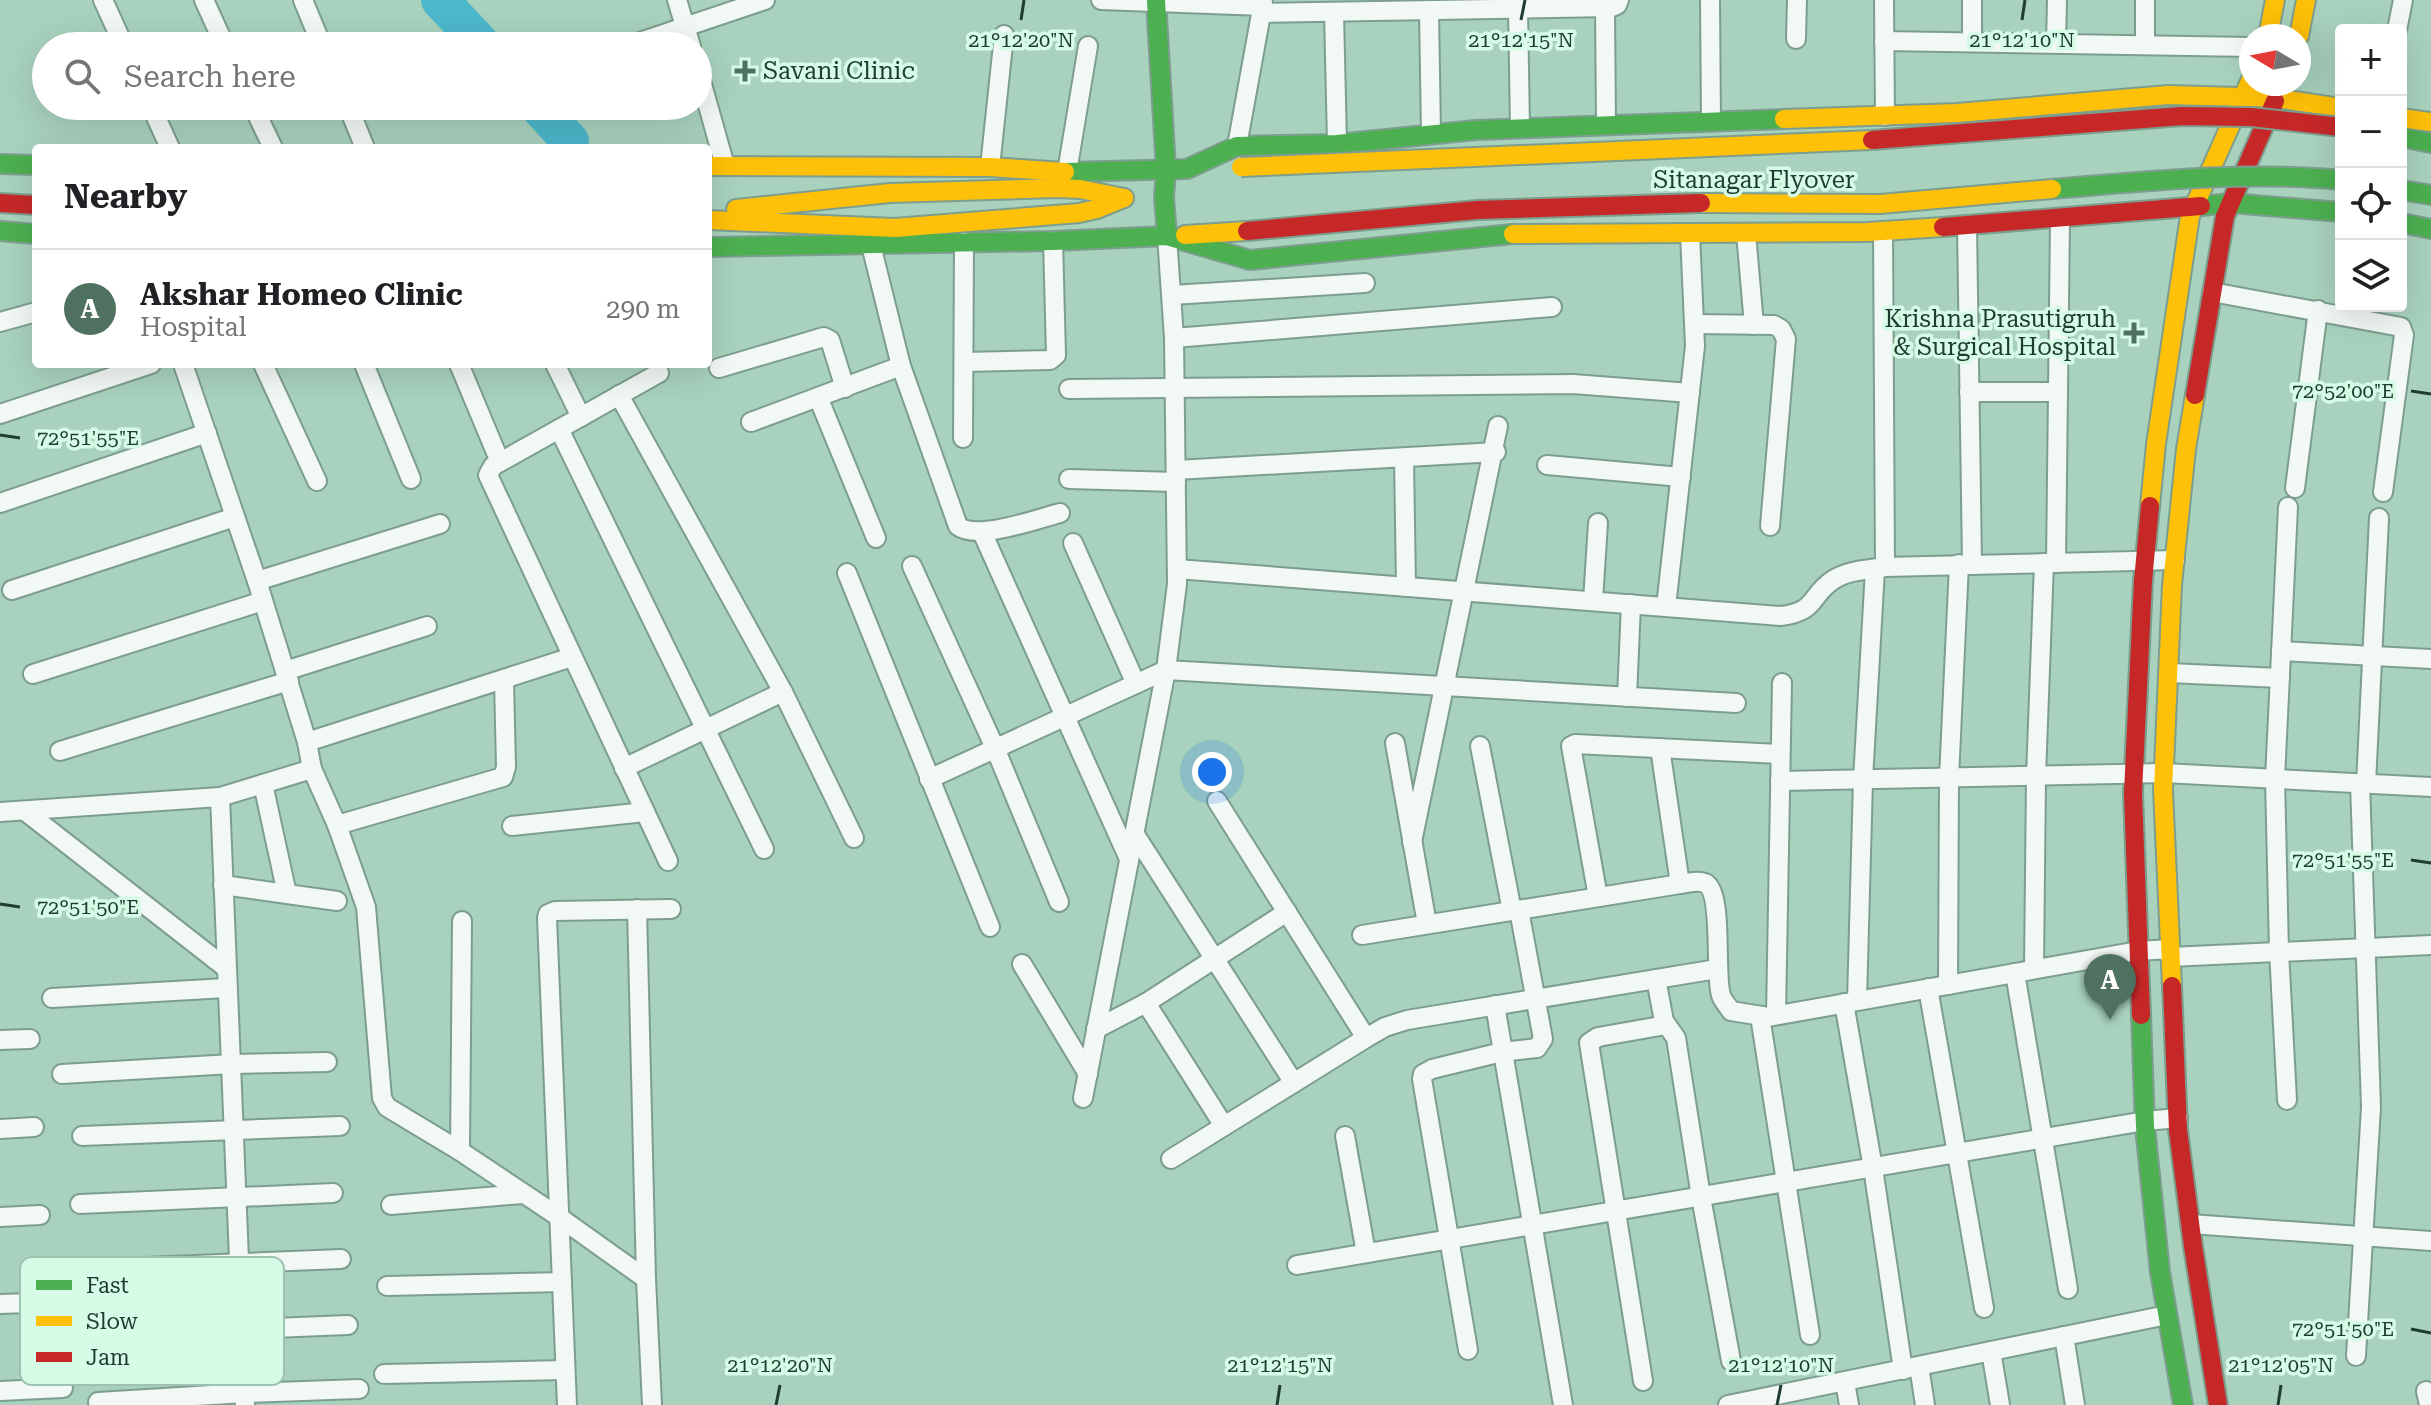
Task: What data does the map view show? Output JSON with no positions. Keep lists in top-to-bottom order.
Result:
{
  "streets": {
    "street": ["Sitanagar Flyover"]
  },
  "places": {
    "health": ["Savani Clinic", "Krishna Prasutigruh & Surgical Hospital"]
  },
  "legend": ["Fast", "Slow", "Jam"],
  "north": "left",
  "page": {
    "map_buttons": ["+", "−"],
    "search": "Search here",
    "heading": "Nearby",
    "list": [
      {
        "mark": "A",
        "name": "Akshar Homeo Clinic",
        "note": "Hospital",
        "value": "290 m"
      }
    ],
    "pins": "A"
  },
  "coordinates": [
    "21°12'20\"N",
    "21°12'15\"N",
    "21°12'10\"N",
    "72°52'00\"E",
    "72°51'55\"E",
    "72°51'50\"E",
    "21°12'05\"N"
  ]
}
